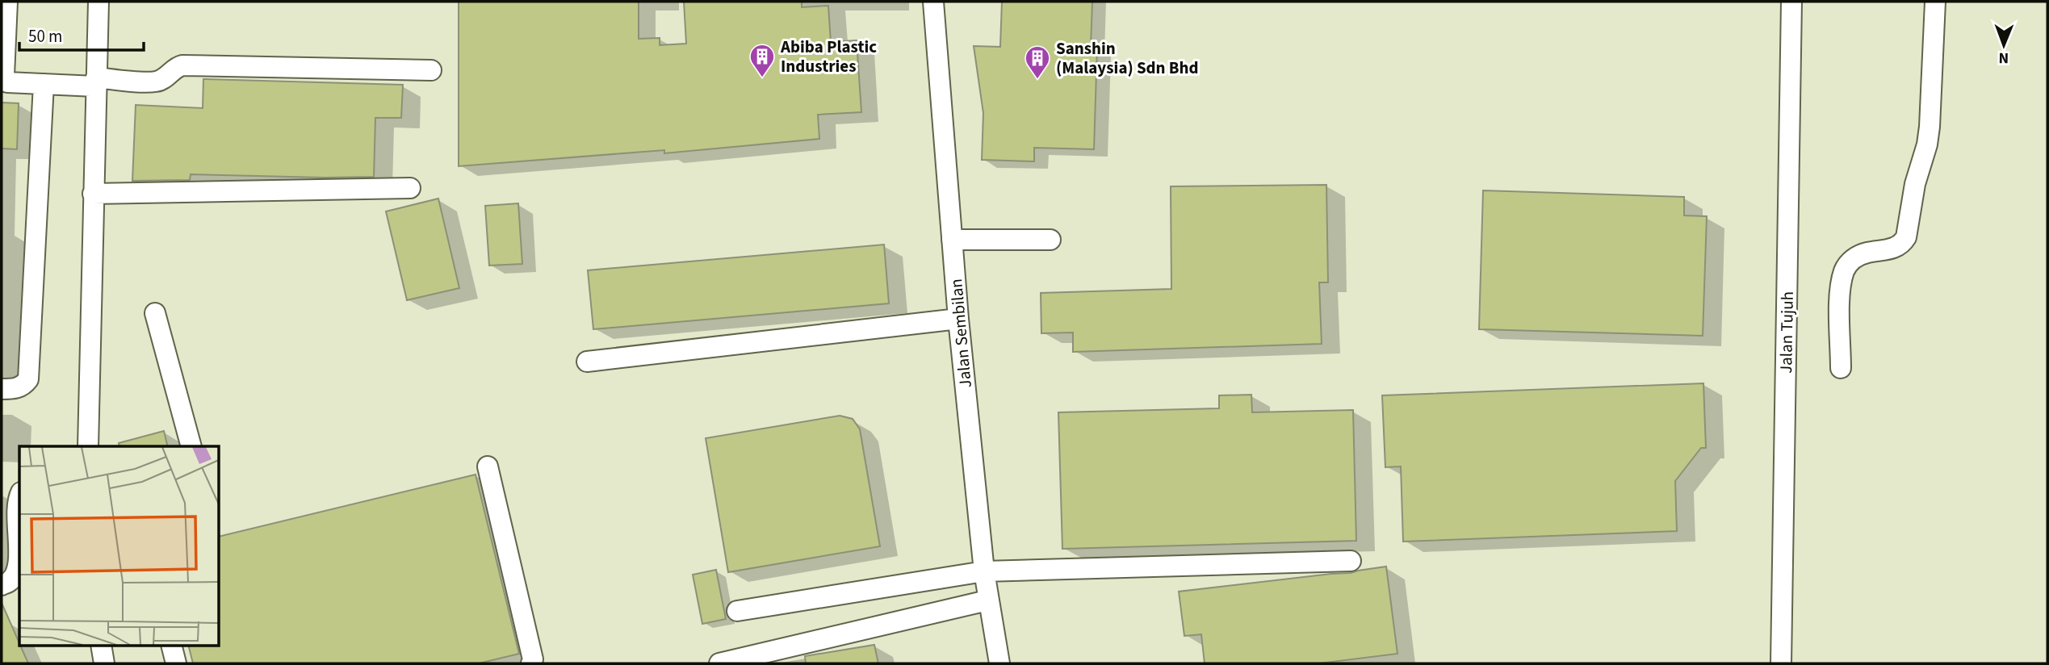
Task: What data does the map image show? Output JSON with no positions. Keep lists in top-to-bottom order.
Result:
{
  "streets": {
    "street": ["Jalan Tujuh", "Jalan Sembilan"]
  },
  "places": {
    "building": ["Abiba Plastic Industries", "Sanshin (Malaysia) Sdn Bhd"]
  },
  "scale_bar": "50 m",
  "north": "bottom"
}
